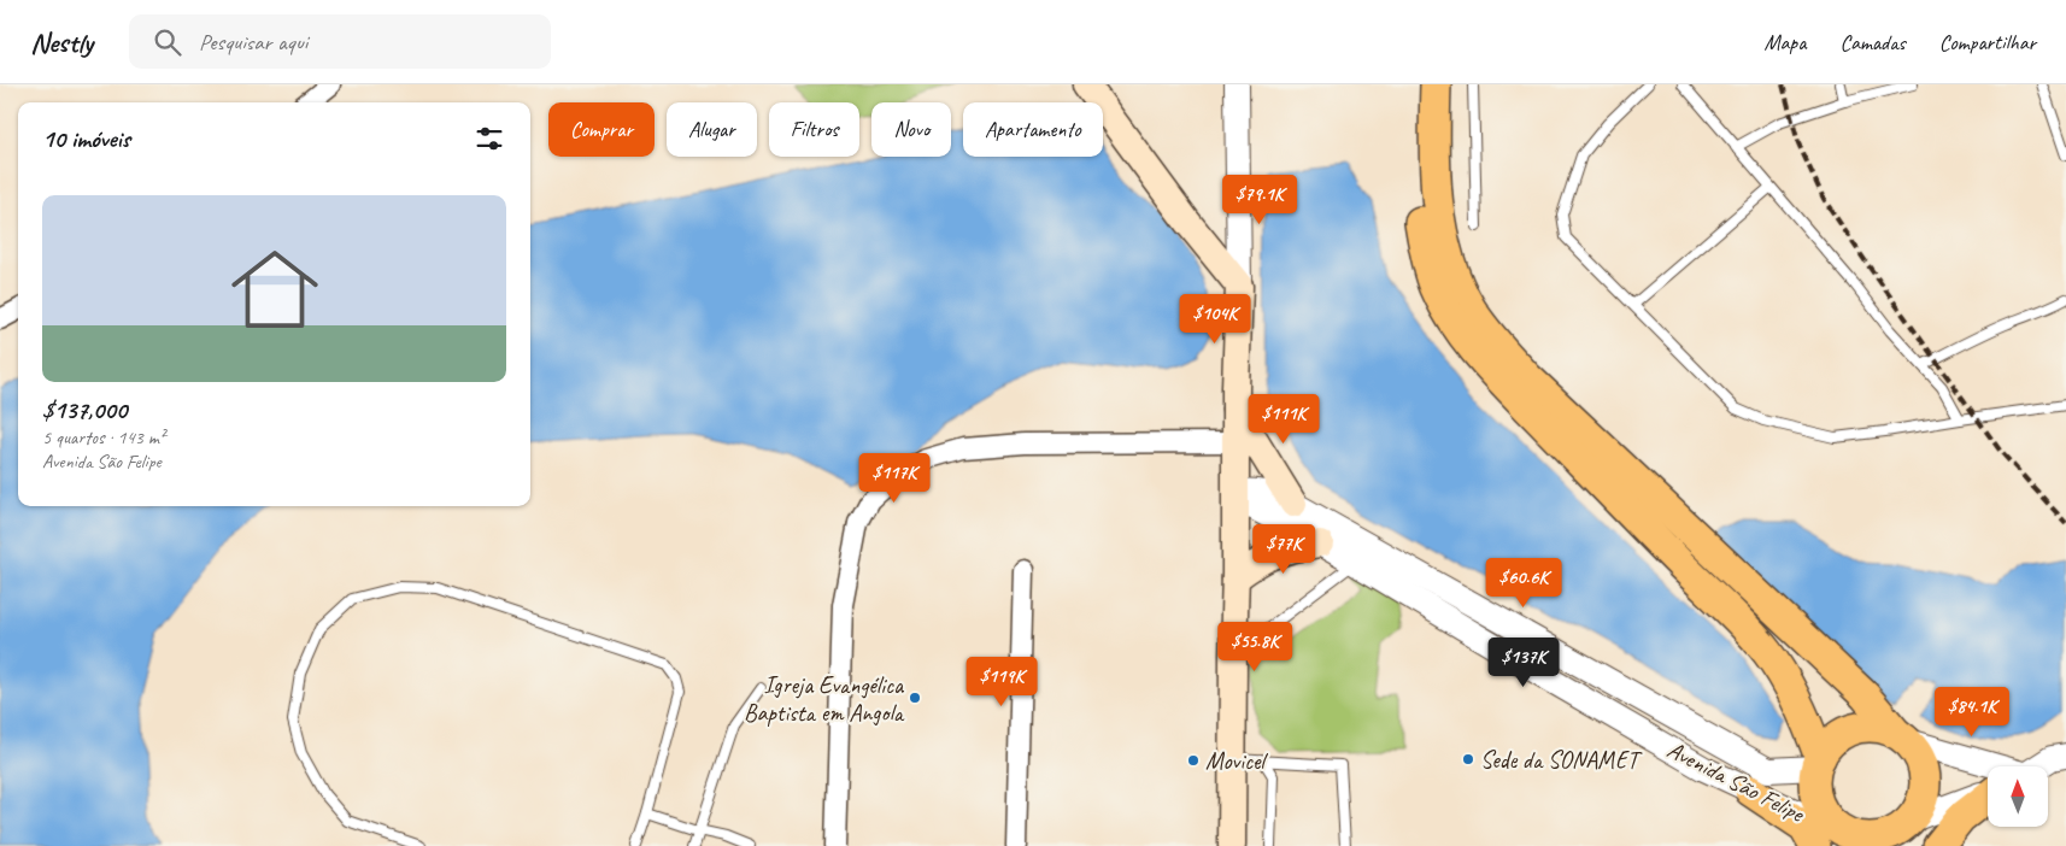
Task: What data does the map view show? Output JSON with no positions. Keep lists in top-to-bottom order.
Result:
{
  "streets": {
    "street": ["Avenida São Felipe"]
  },
  "places": ["Igreja Evangélica Baptista em Angola", "Sede da SONAMET", "Movicel"],
  "north": "top",
  "page": {
    "header": "Nestly",
    "search": "Pesquisar aqui",
    "nav": ["Mapa", "Camadas", "Compartilhar"],
    "chip": [
      "Comprar",
      "Alugar",
      "Filtros",
      "Novo",
      "Apartamento"
    ],
    "heading": "10 imóveis",
    "price": [
      "$79.1K",
      "$104K",
      "$111K",
      "$117K",
      "$77K",
      "$60.6K",
      "$55.8K",
      "$137K",
      "$119K",
      "$84.1K"
    ],
    "list": [
      {
        "name": "$137,000",
        "note": "5 quartos · 143 m² · Avenida São Felipe"
      }
    ]
  }
}
